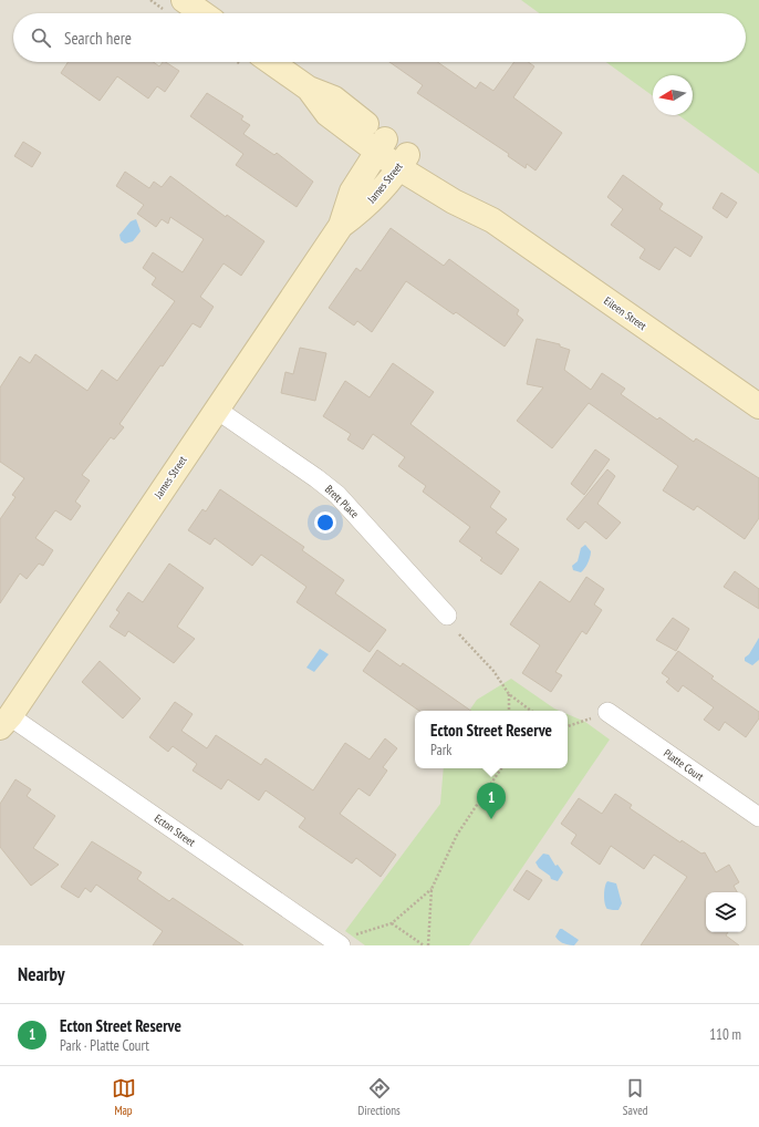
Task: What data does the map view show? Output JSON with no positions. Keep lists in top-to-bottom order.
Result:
{
  "streets": {
    "street": [
      "James Street",
      "Eileen Street",
      "Brett Place",
      "Platte Court",
      "Ecton Street"
    ]
  },
  "crossings": [
    ["James Street", "Eileen Street"],
    ["James Street", "Brett Place"],
    ["James Street", "Ecton Street"]
  ],
  "north": "left",
  "page": {
    "search": "Search here",
    "popup": ["Ecton Street Reserve", "Park"],
    "pins": "1",
    "heading": "Nearby",
    "list": [
      {
        "mark": "1",
        "name": "Ecton Street Reserve",
        "note": "Park · Platte Court",
        "value": "110 m"
      }
    ],
    "nav": ["Map", "Directions", "Saved"]
  }
}
